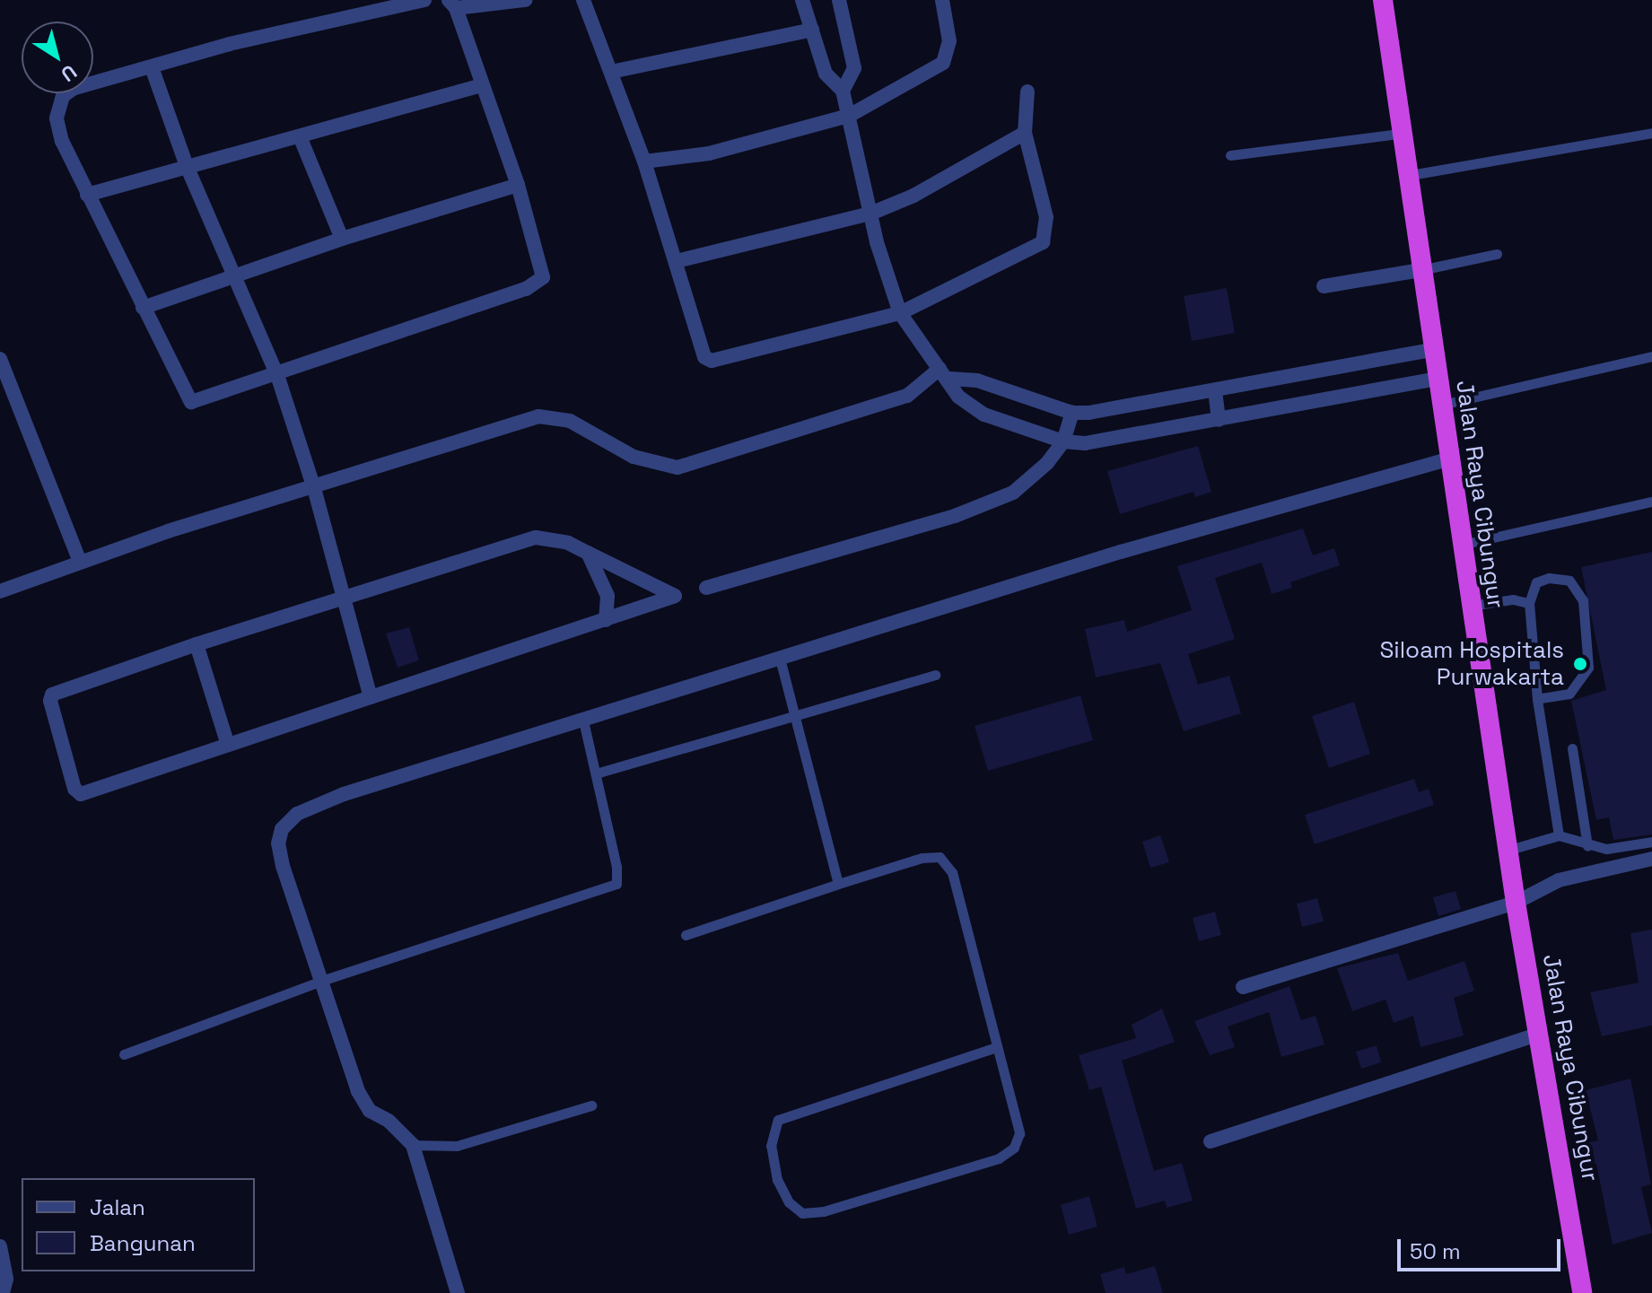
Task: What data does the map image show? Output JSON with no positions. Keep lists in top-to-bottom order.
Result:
{
  "streets": {
    "highway": ["Jalan Raya Cibungur"]
  },
  "places": ["Siloam Hospitals Purwakarta"],
  "legend": ["Jalan", "Bangunan"],
  "scale_bar": "50 m",
  "north": "bottom right"
}
